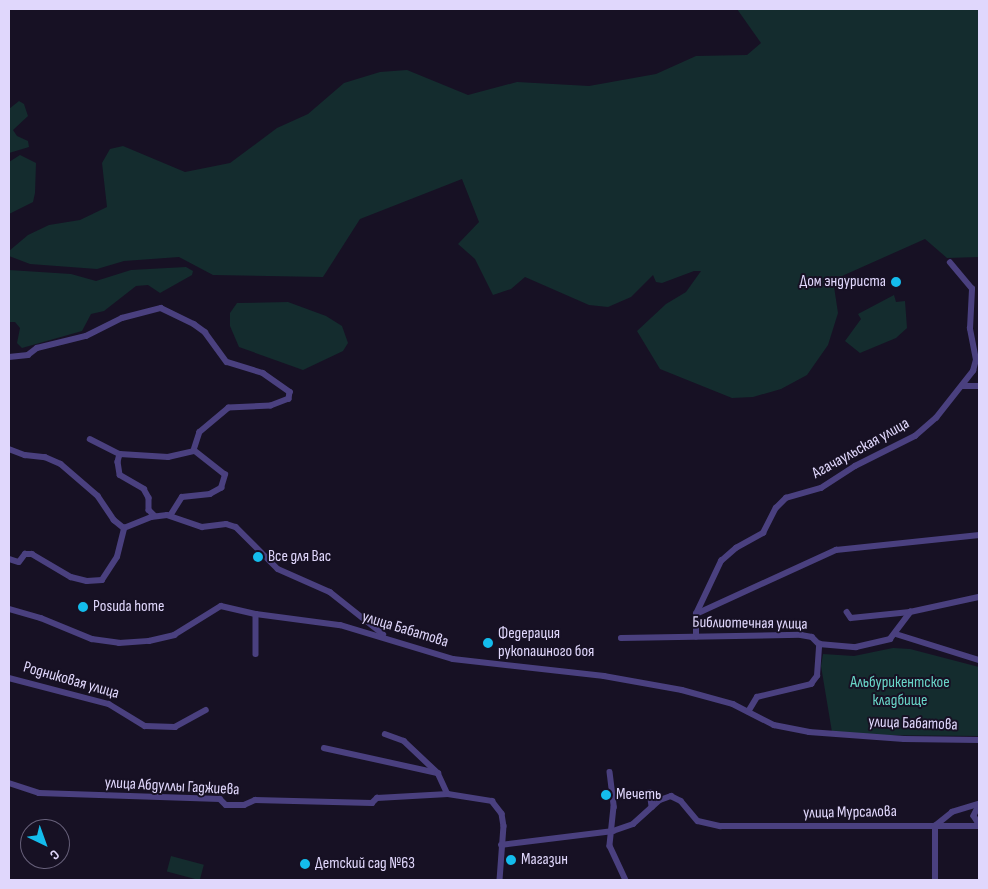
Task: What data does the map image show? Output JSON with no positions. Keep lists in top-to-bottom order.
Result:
{
  "streets": {
    "street": [
      "Агачаульская улица",
      "Библиотечная улица",
      "улица Бабатова",
      "Родниковая улица",
      "улица Абдуллы Гаджиева",
      "улица Мурсалова"
    ]
  },
  "crossings": [
    ["Агачаульская улица", "Библиотечная улица"]
  ],
  "parks": ["Альбурикентское кладбище"],
  "places": [
    "Дом эндуриста",
    "Все для Вас",
    "Posuda home",
    "Федерация рукопашного боя",
    "Мечеть",
    "Магазин",
    "Детский сад №63"
  ],
  "north": "bottom right"
}
